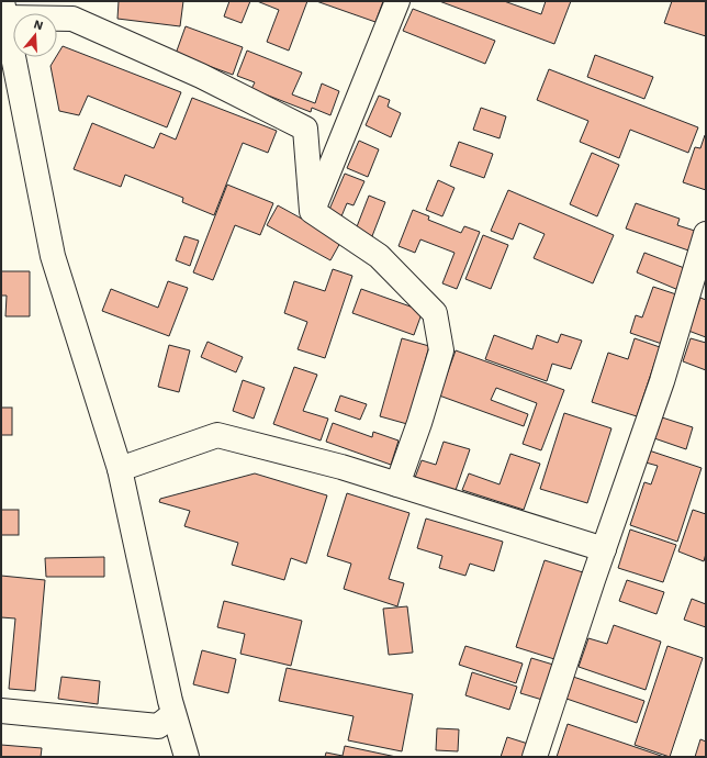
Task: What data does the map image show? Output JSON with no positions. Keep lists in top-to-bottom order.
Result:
{
  "north": "top"
}
